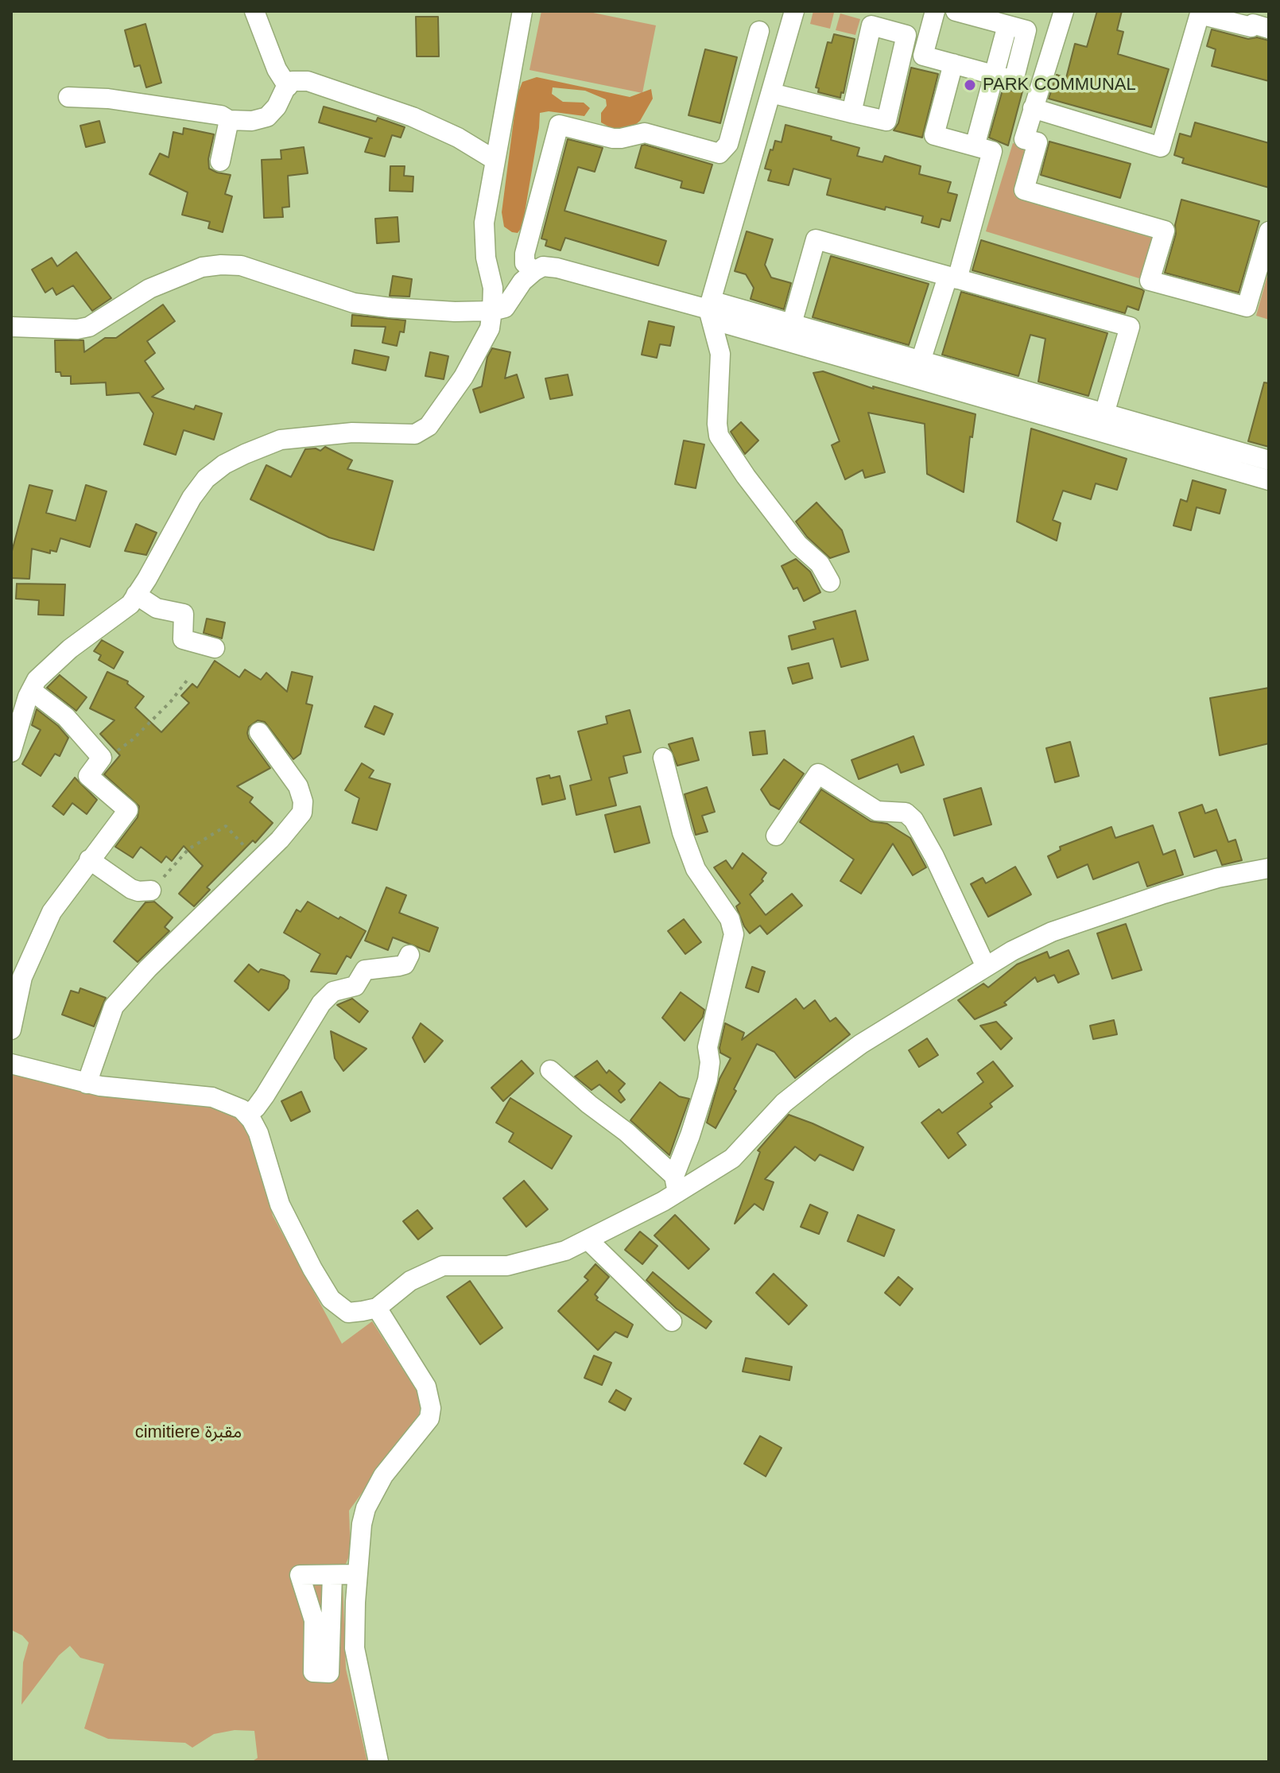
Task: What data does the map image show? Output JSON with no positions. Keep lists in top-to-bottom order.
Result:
{
  "parks": ["cimitiere مقبرة"],
  "places": ["PARK COMMUNAL"]
}
